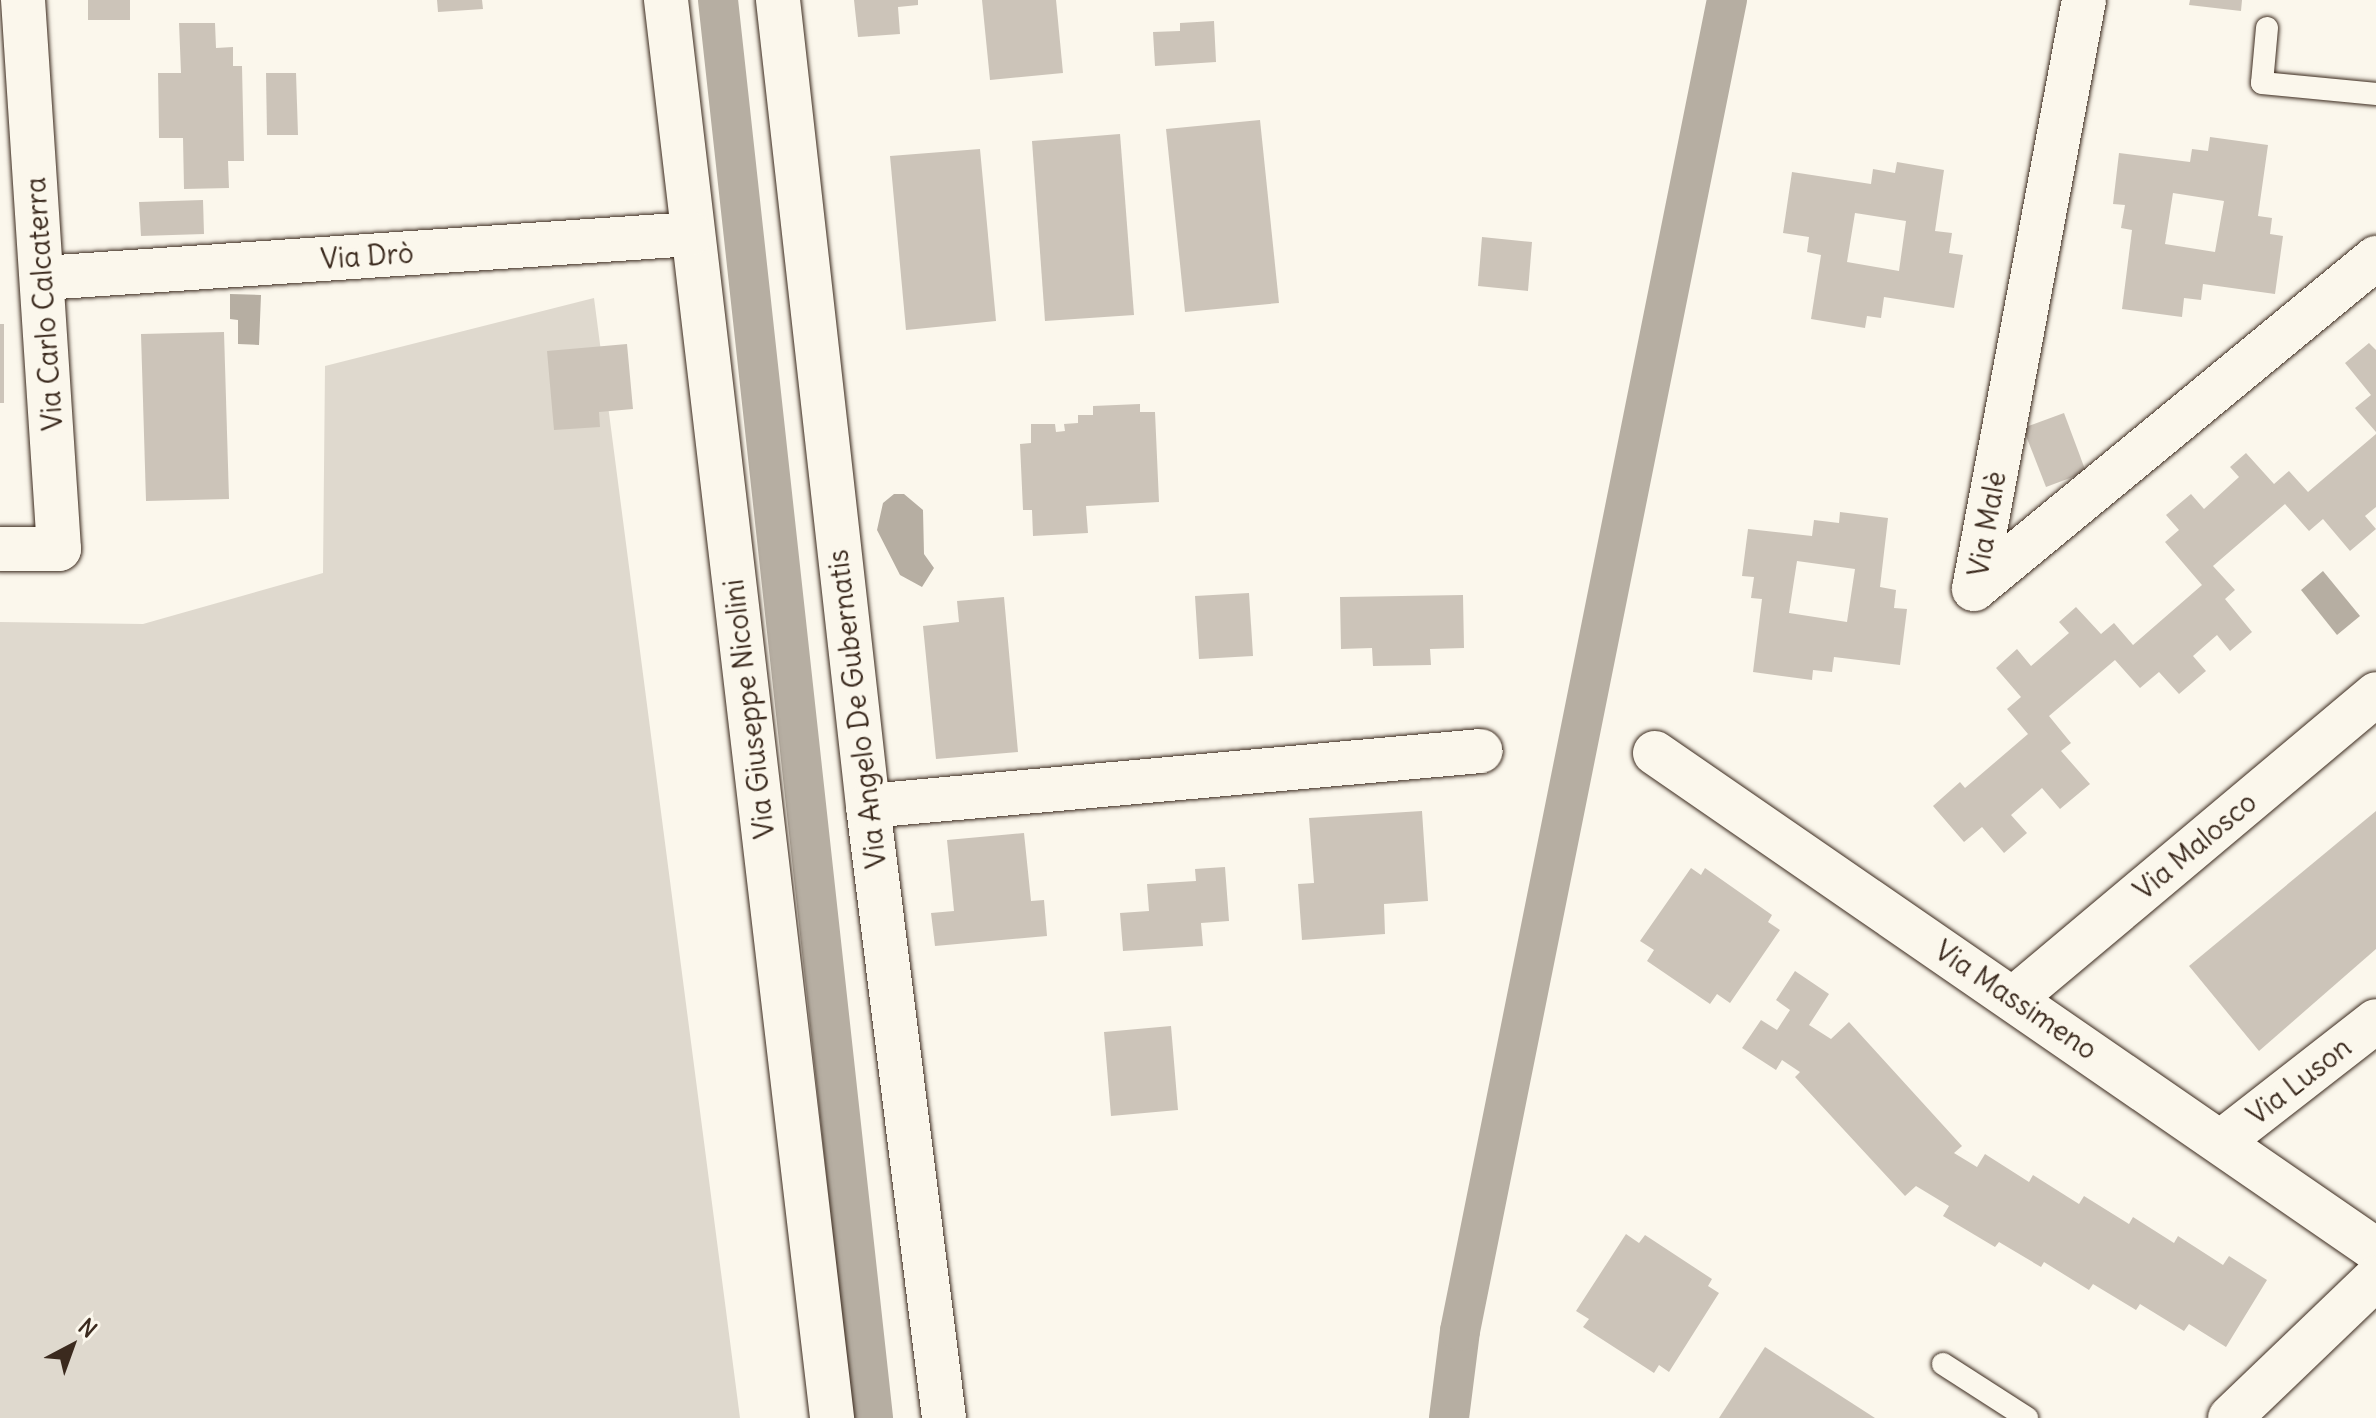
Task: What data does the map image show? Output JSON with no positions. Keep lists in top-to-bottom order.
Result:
{
  "streets": {
    "street": [
      "Via Drò",
      "Via Carlo Calcaterra",
      "Via Malè",
      "Via Giuseppe Nicolini",
      "Via Angelo De Gubernatis",
      "Via Malosco",
      "Via Massimeno",
      "Via Luson"
    ]
  },
  "crossings": [
    ["Via Drò", "Via Carlo Calcaterra"],
    ["Via Drò", "Via Giuseppe Nicolini"],
    ["Via Malosco", "Via Massimeno"],
    ["Via Massimeno", "Via Luson"]
  ],
  "north": "top right"
}
